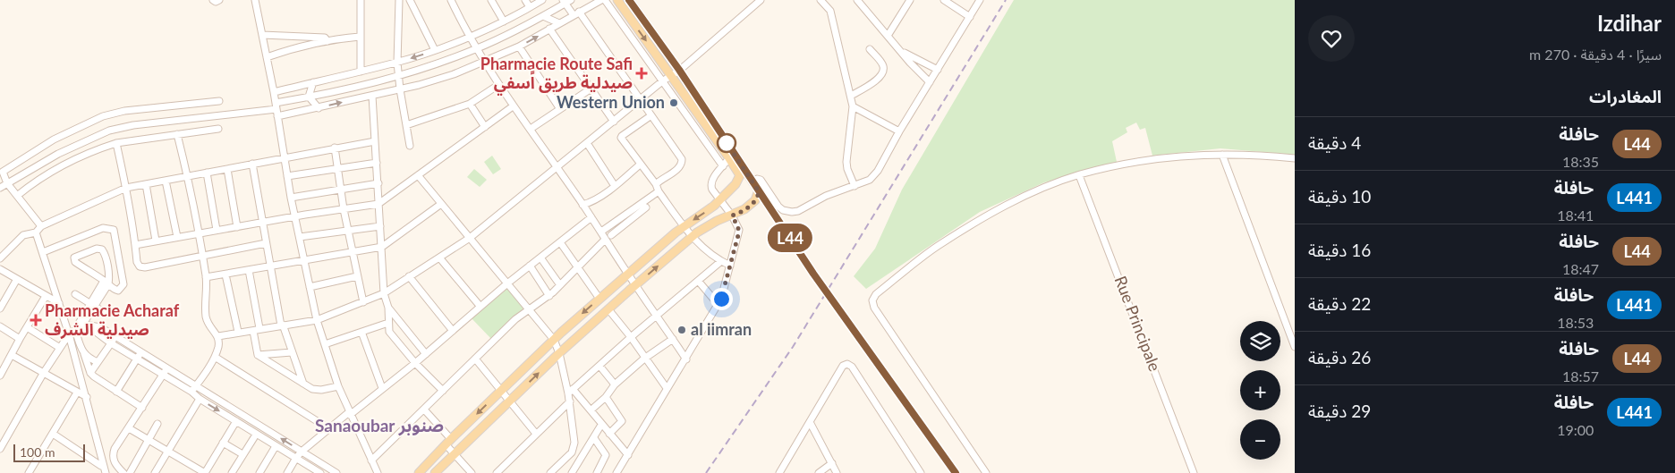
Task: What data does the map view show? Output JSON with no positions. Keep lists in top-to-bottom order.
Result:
{
  "streets": {
    "street": ["Rue Principale"]
  },
  "districts": ["Sanaoubar صنوبر"],
  "places": {
    "health": ["Pharmacie Route Safi صيدلية طريق اًسفي", "Pharmacie Acharaf صيدلية الشرف"],
    "other": ["Western Union", "al iimran"]
  },
  "lines": ["bus line L44"],
  "scale_bar": "100 m",
  "page": {
    "heading": [
      ["Izdihar", "سيرًا · 4 دقيقة · 270 m"],
      "المغادرات"
    ],
    "on_map": "L44",
    "list": [
      {
        "mark": "L44",
        "name": "حافلة",
        "note": "18:35",
        "value": "4 دقيقة"
      },
      {
        "mark": "L441",
        "name": "حافلة",
        "note": "18:41",
        "value": "10 دقيقة"
      },
      {
        "mark": "L44",
        "name": "حافلة",
        "note": "18:47",
        "value": "16 دقيقة"
      },
      {
        "mark": "L441",
        "name": "حافلة",
        "note": "18:53",
        "value": "22 دقيقة"
      },
      {
        "mark": "L44",
        "name": "حافلة",
        "note": "18:57",
        "value": "26 دقيقة"
      },
      {
        "mark": "L441",
        "name": "حافلة",
        "note": "19:00",
        "value": "29 دقيقة"
      }
    ],
    "map_buttons": ["+", "−"],
    "scale": "100 m"
  }
}
